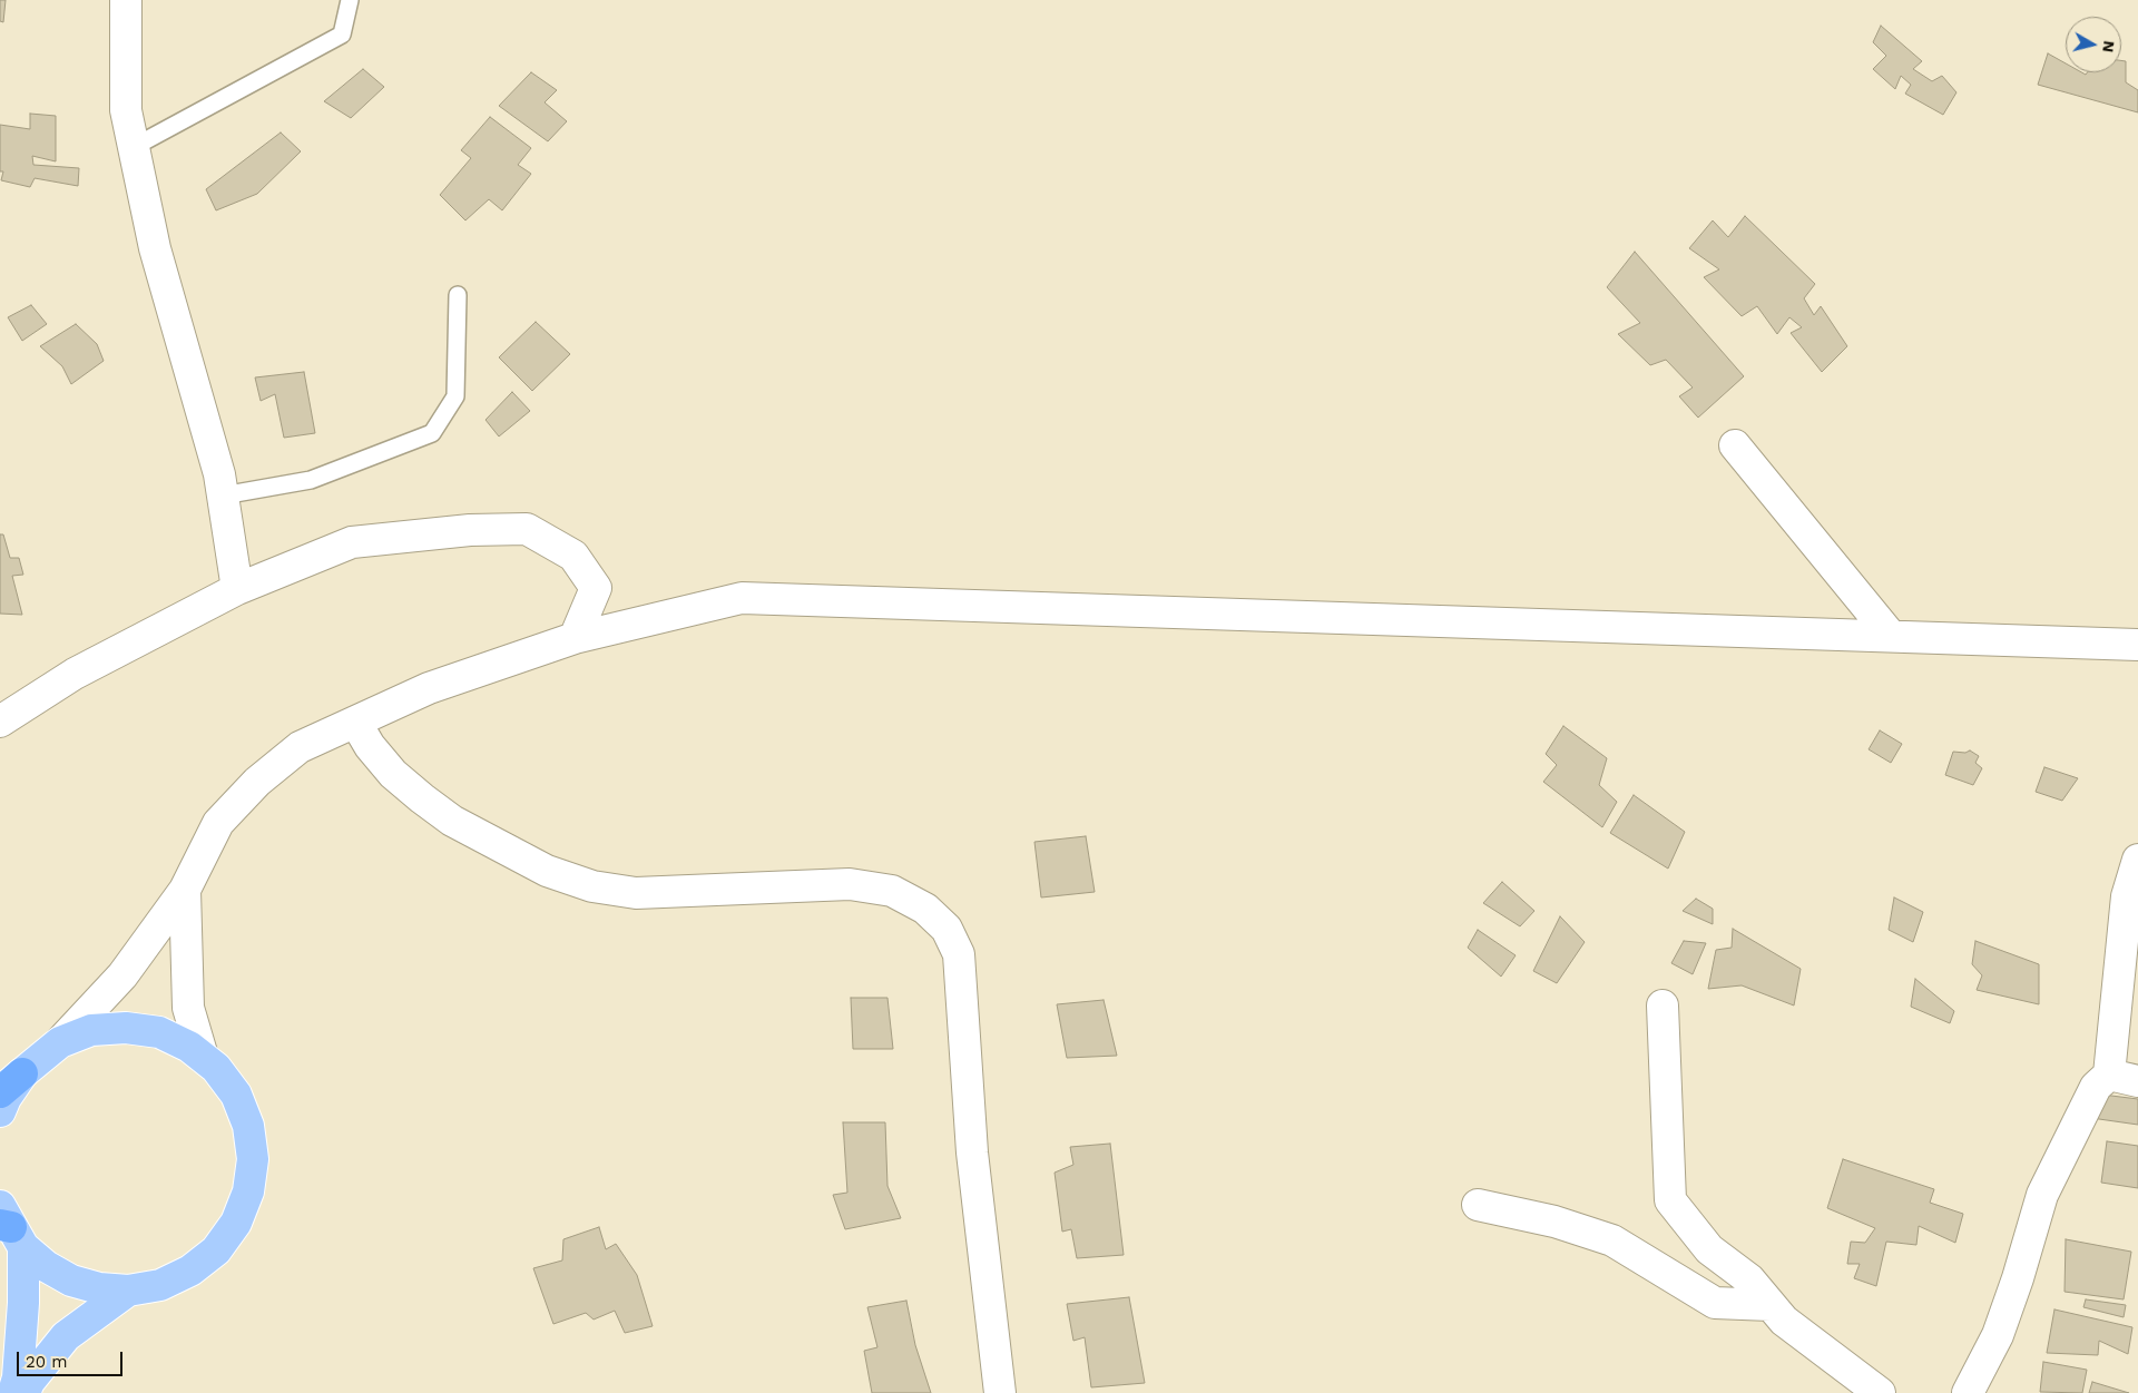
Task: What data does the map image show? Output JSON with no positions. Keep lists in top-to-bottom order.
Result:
{
  "scale_bar": "20 m",
  "north": "right"
}
